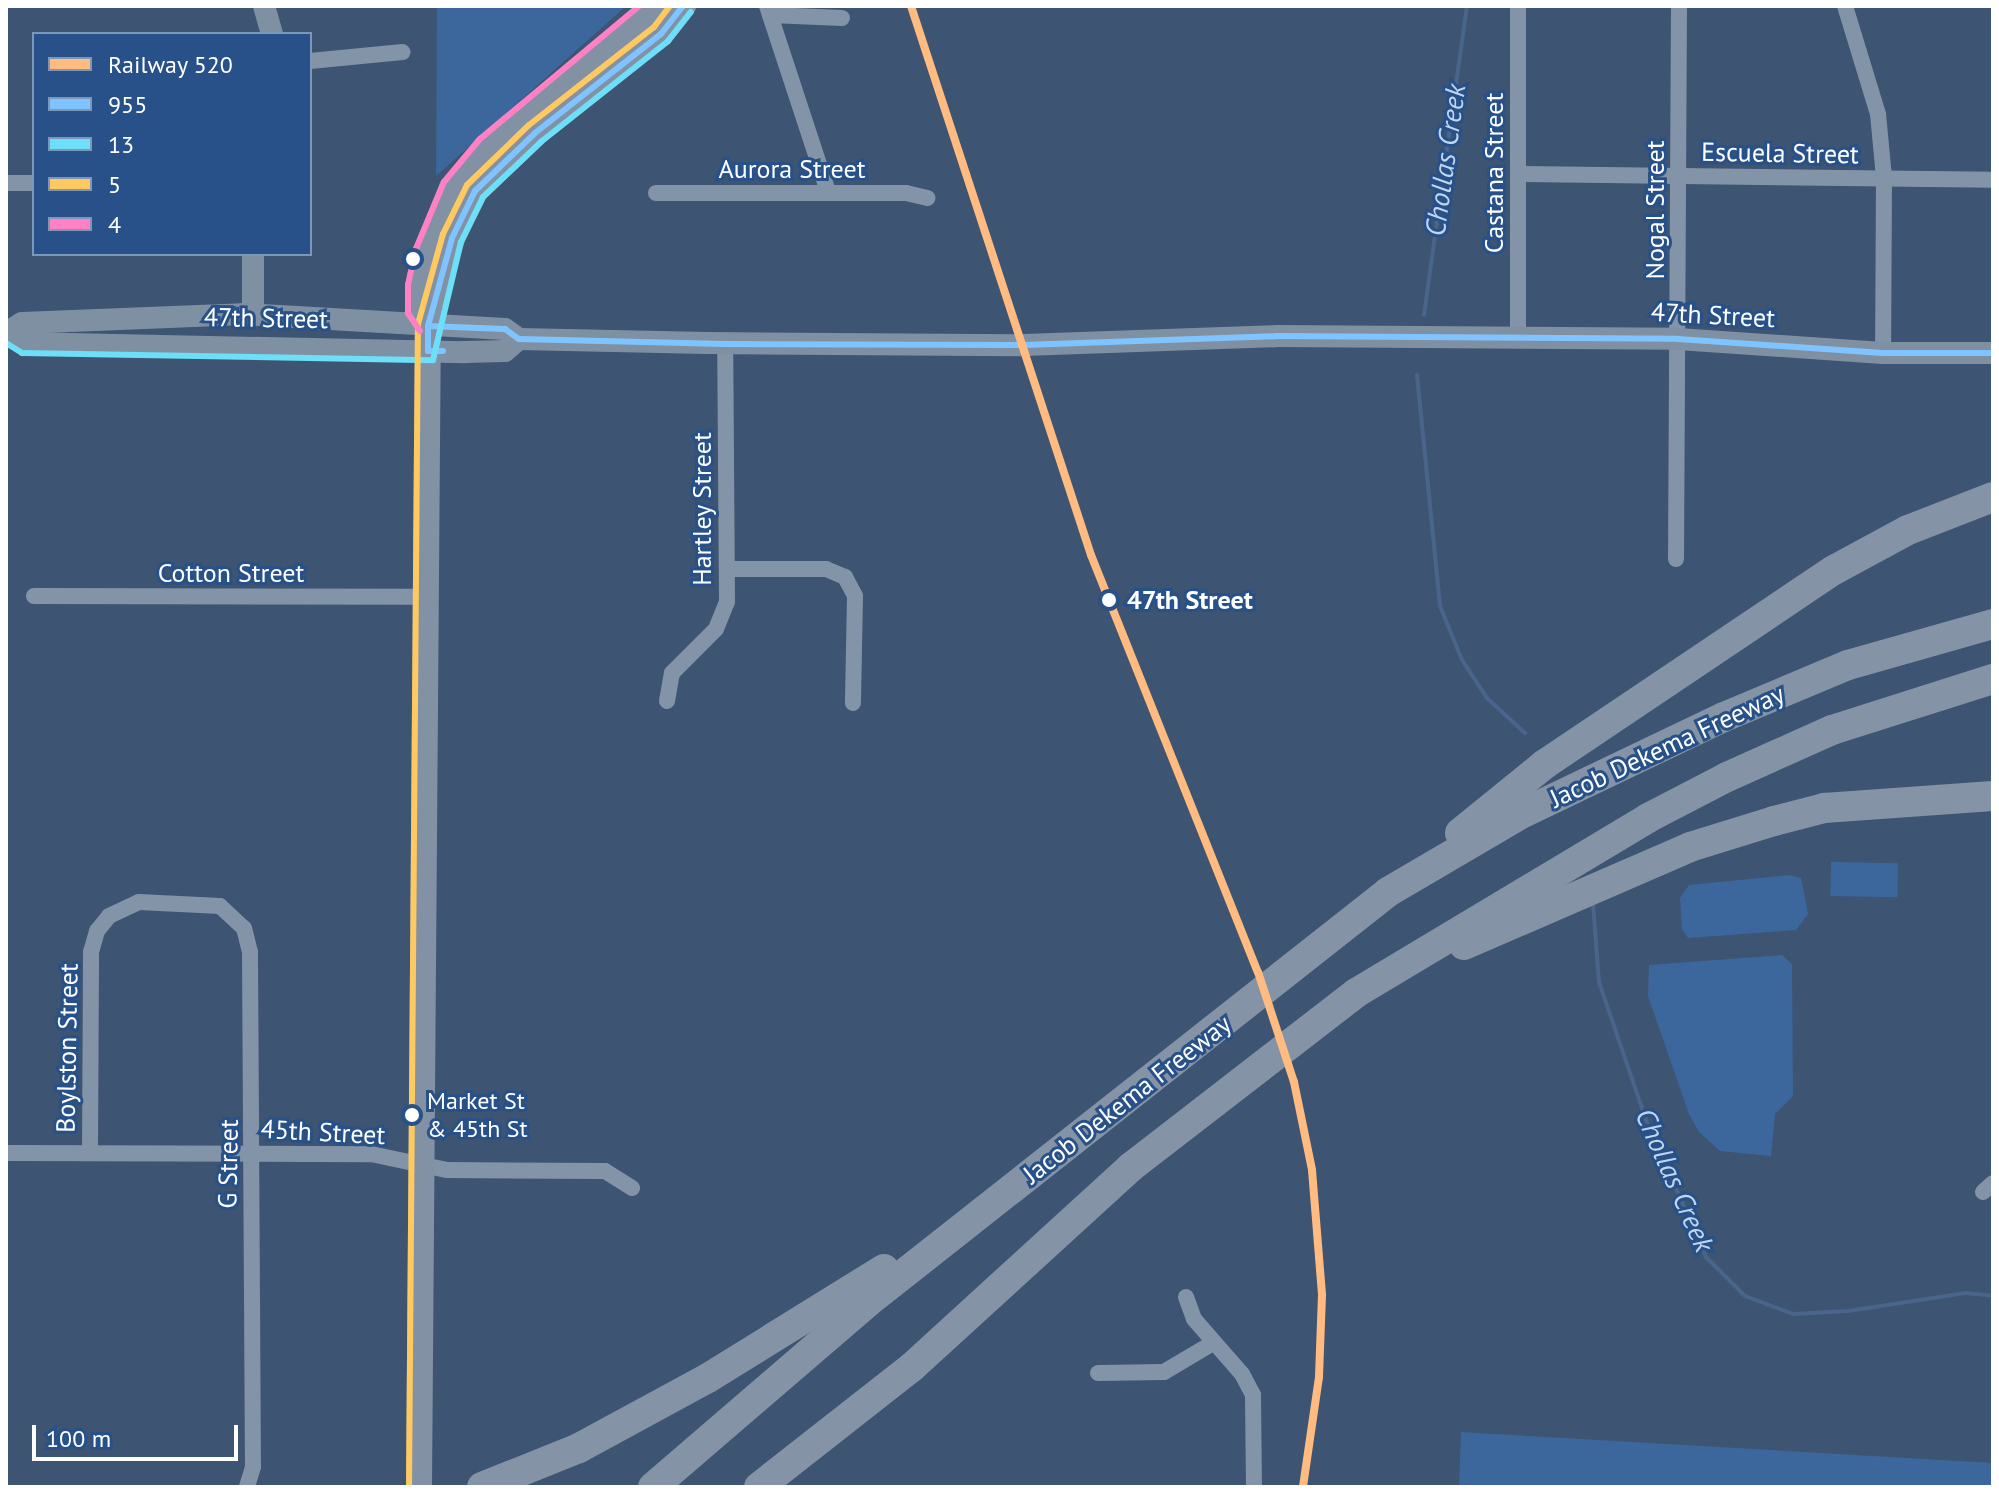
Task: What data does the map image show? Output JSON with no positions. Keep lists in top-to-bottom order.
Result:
{
  "streets": {
    "highway": ["Jacob Dekema Freeway"],
    "main road": ["47th Street"],
    "street": [
      "Escuela Street",
      "Aurora Street",
      "Castana Street",
      "Nogal Street",
      "Hartley Street",
      "Cotton Street",
      "Boylston Street",
      "45th Street",
      "G Street"
    ]
  },
  "crossings": [
    ["Escuela Street", "Castana Street"],
    ["Escuela Street", "Nogal Street"],
    ["Castana Street", "47th Street"],
    ["Nogal Street", "47th Street"],
    ["47th Street", "Hartley Street"],
    ["Boylston Street", "45th Street"],
    ["Boylston Street", "G Street"],
    ["45th Street", "G Street"]
  ],
  "water": ["Chollas Creek"],
  "places": ["47th Street", "Market St & 45th St"],
  "lines": [
    "rail line 520",
    "transit line 955",
    "transit line 5",
    "transit line 4",
    "transit line 13"
  ],
  "legend": [
    "Railway 520",
    "955",
    "13",
    "5",
    "4"
  ],
  "scale_bar": "100 m"
}
